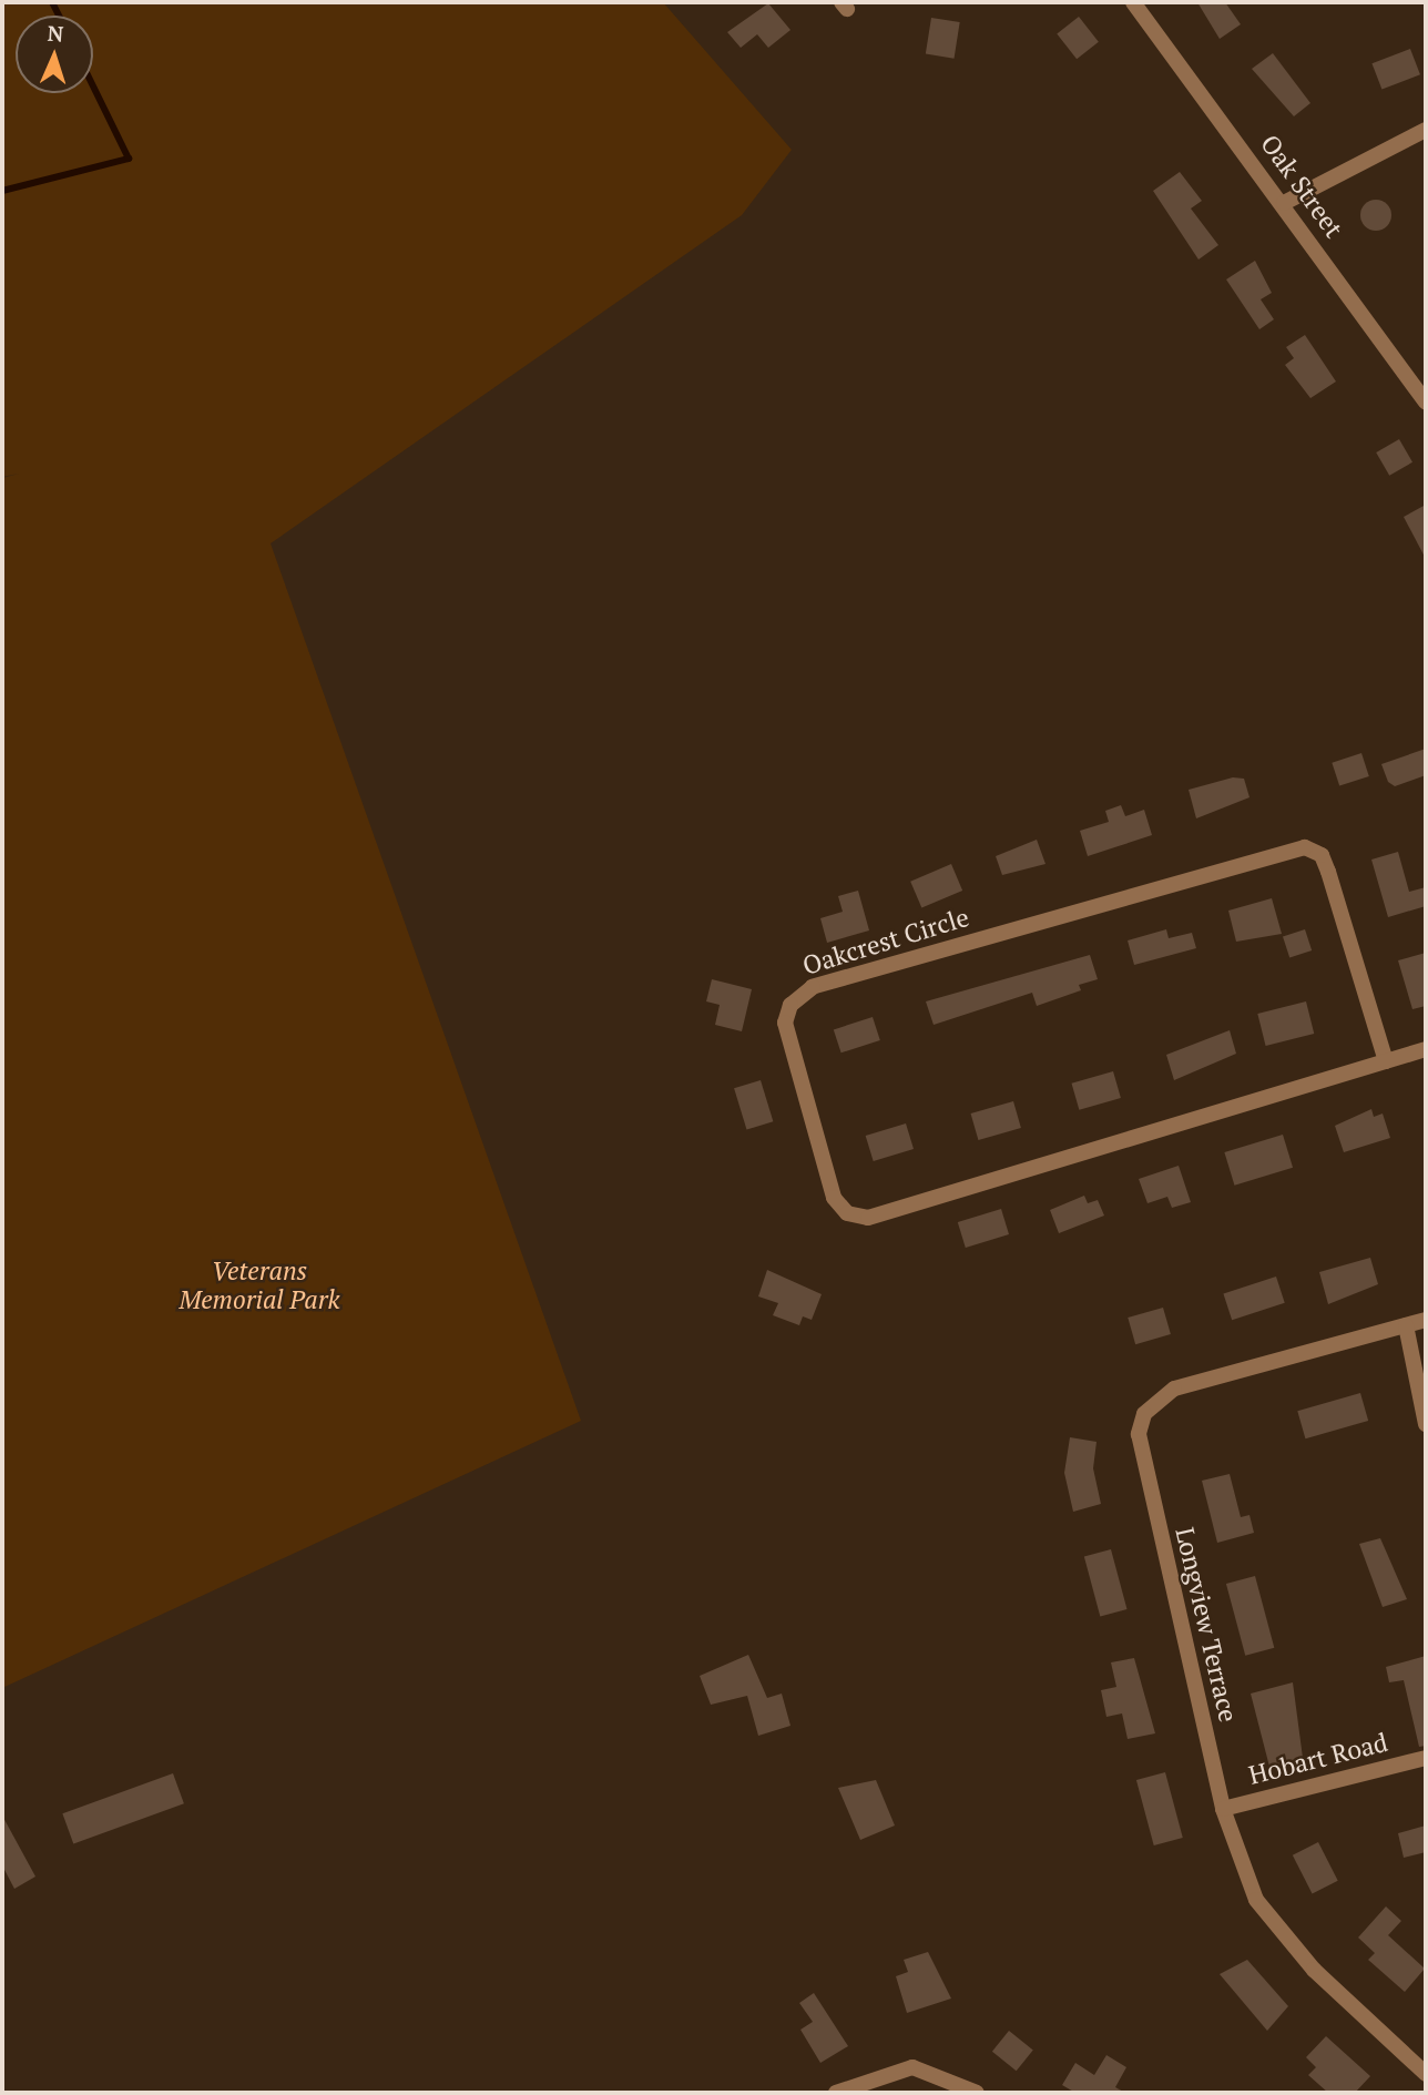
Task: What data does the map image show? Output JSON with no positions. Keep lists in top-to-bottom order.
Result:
{
  "streets": {
    "street": [
      "Oak Street",
      "Oakcrest Circle",
      "Longview Terrace",
      "Hobart Road"
    ]
  },
  "crossings": [
    ["Longview Terrace", "Hobart Road"]
  ],
  "parks": ["Veterans Memorial Park"],
  "north": "top"
}
